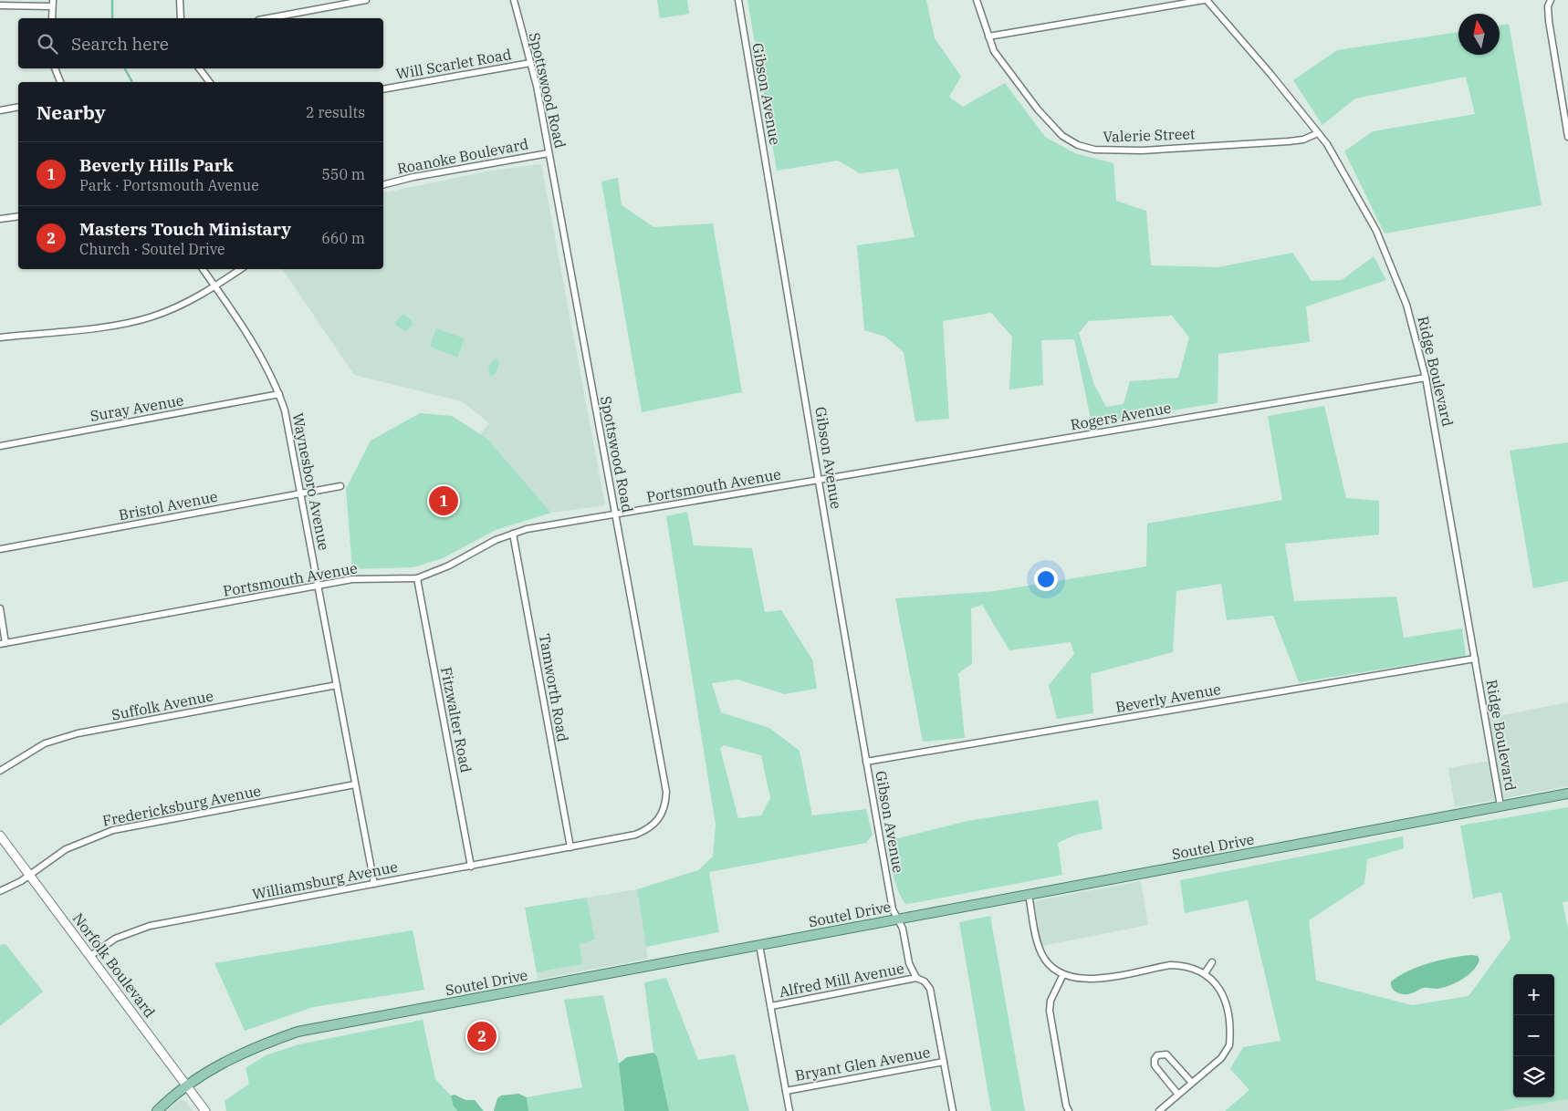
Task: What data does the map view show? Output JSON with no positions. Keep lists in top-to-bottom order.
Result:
{
  "streets": {
    "main road": ["Soutel Drive"],
    "street": [
      "Will Scarlet Road",
      "Spottswood Road",
      "Gibson Avenue",
      "Valerie Street",
      "Roanoke Boulevard",
      "Ridge Boulevard",
      "Suray Avenue",
      "Rogers Avenue",
      "Waynesboro Avenue",
      "Portsmouth Avenue",
      "Bristol Avenue",
      "Tamworth Road",
      "Beverly Avenue",
      "Suffolk Avenue",
      "Fitzwalter Road",
      "Fredericksburg Avenue",
      "Williamsburg Avenue",
      "Norfolk Boulevard",
      "Alfred Mill Avenue",
      "Bryant Glen Avenue"
    ]
  },
  "crossings": [
    ["Will Scarlet Road", "Spottswood Road"],
    ["Spottswood Road", "Roanoke Boulevard"],
    ["Spottswood Road", "Portsmouth Avenue"],
    ["Spottswood Road", "Tamworth Road"],
    ["Spottswood Road", "Williamsburg Avenue"],
    ["Gibson Avenue", "Rogers Avenue"],
    ["Gibson Avenue", "Portsmouth Avenue"],
    ["Gibson Avenue", "Beverly Avenue"],
    ["Gibson Avenue", "Soutel Drive"],
    ["Gibson Avenue", "Alfred Mill Avenue"],
    ["Valerie Street", "Ridge Boulevard"],
    ["Ridge Boulevard", "Rogers Avenue"],
    ["Ridge Boulevard", "Beverly Avenue"],
    ["Ridge Boulevard", "Soutel Drive"],
    ["Suray Avenue", "Waynesboro Avenue"],
    ["Rogers Avenue", "Portsmouth Avenue"],
    ["Waynesboro Avenue", "Portsmouth Avenue"],
    ["Waynesboro Avenue", "Bristol Avenue"],
    ["Waynesboro Avenue", "Suffolk Avenue"],
    ["Waynesboro Avenue", "Fredericksburg Avenue"],
    ["Waynesboro Avenue", "Williamsburg Avenue"],
    ["Portsmouth Avenue", "Tamworth Road"],
    ["Portsmouth Avenue", "Fitzwalter Road"],
    ["Tamworth Road", "Williamsburg Avenue"],
    ["Fitzwalter Road", "Williamsburg Avenue"],
    ["Fredericksburg Avenue", "Norfolk Boulevard"],
    ["Soutel Drive", "Norfolk Boulevard"],
    ["Williamsburg Avenue", "Norfolk Boulevard"]
  ],
  "north": "top",
  "page": {
    "search": "Search here",
    "heading": ["Nearby", "2 results"],
    "list": [
      {
        "mark": "1",
        "name": "Beverly Hills Park",
        "note": "Park · Portsmouth Avenue",
        "value": "550 m"
      },
      {
        "mark": "2",
        "name": "Masters Touch Ministary",
        "note": "Church · Soutel Drive",
        "value": "660 m"
      }
    ],
    "pins": ["1", "2"],
    "map_buttons": ["+", "−"]
  }
}
